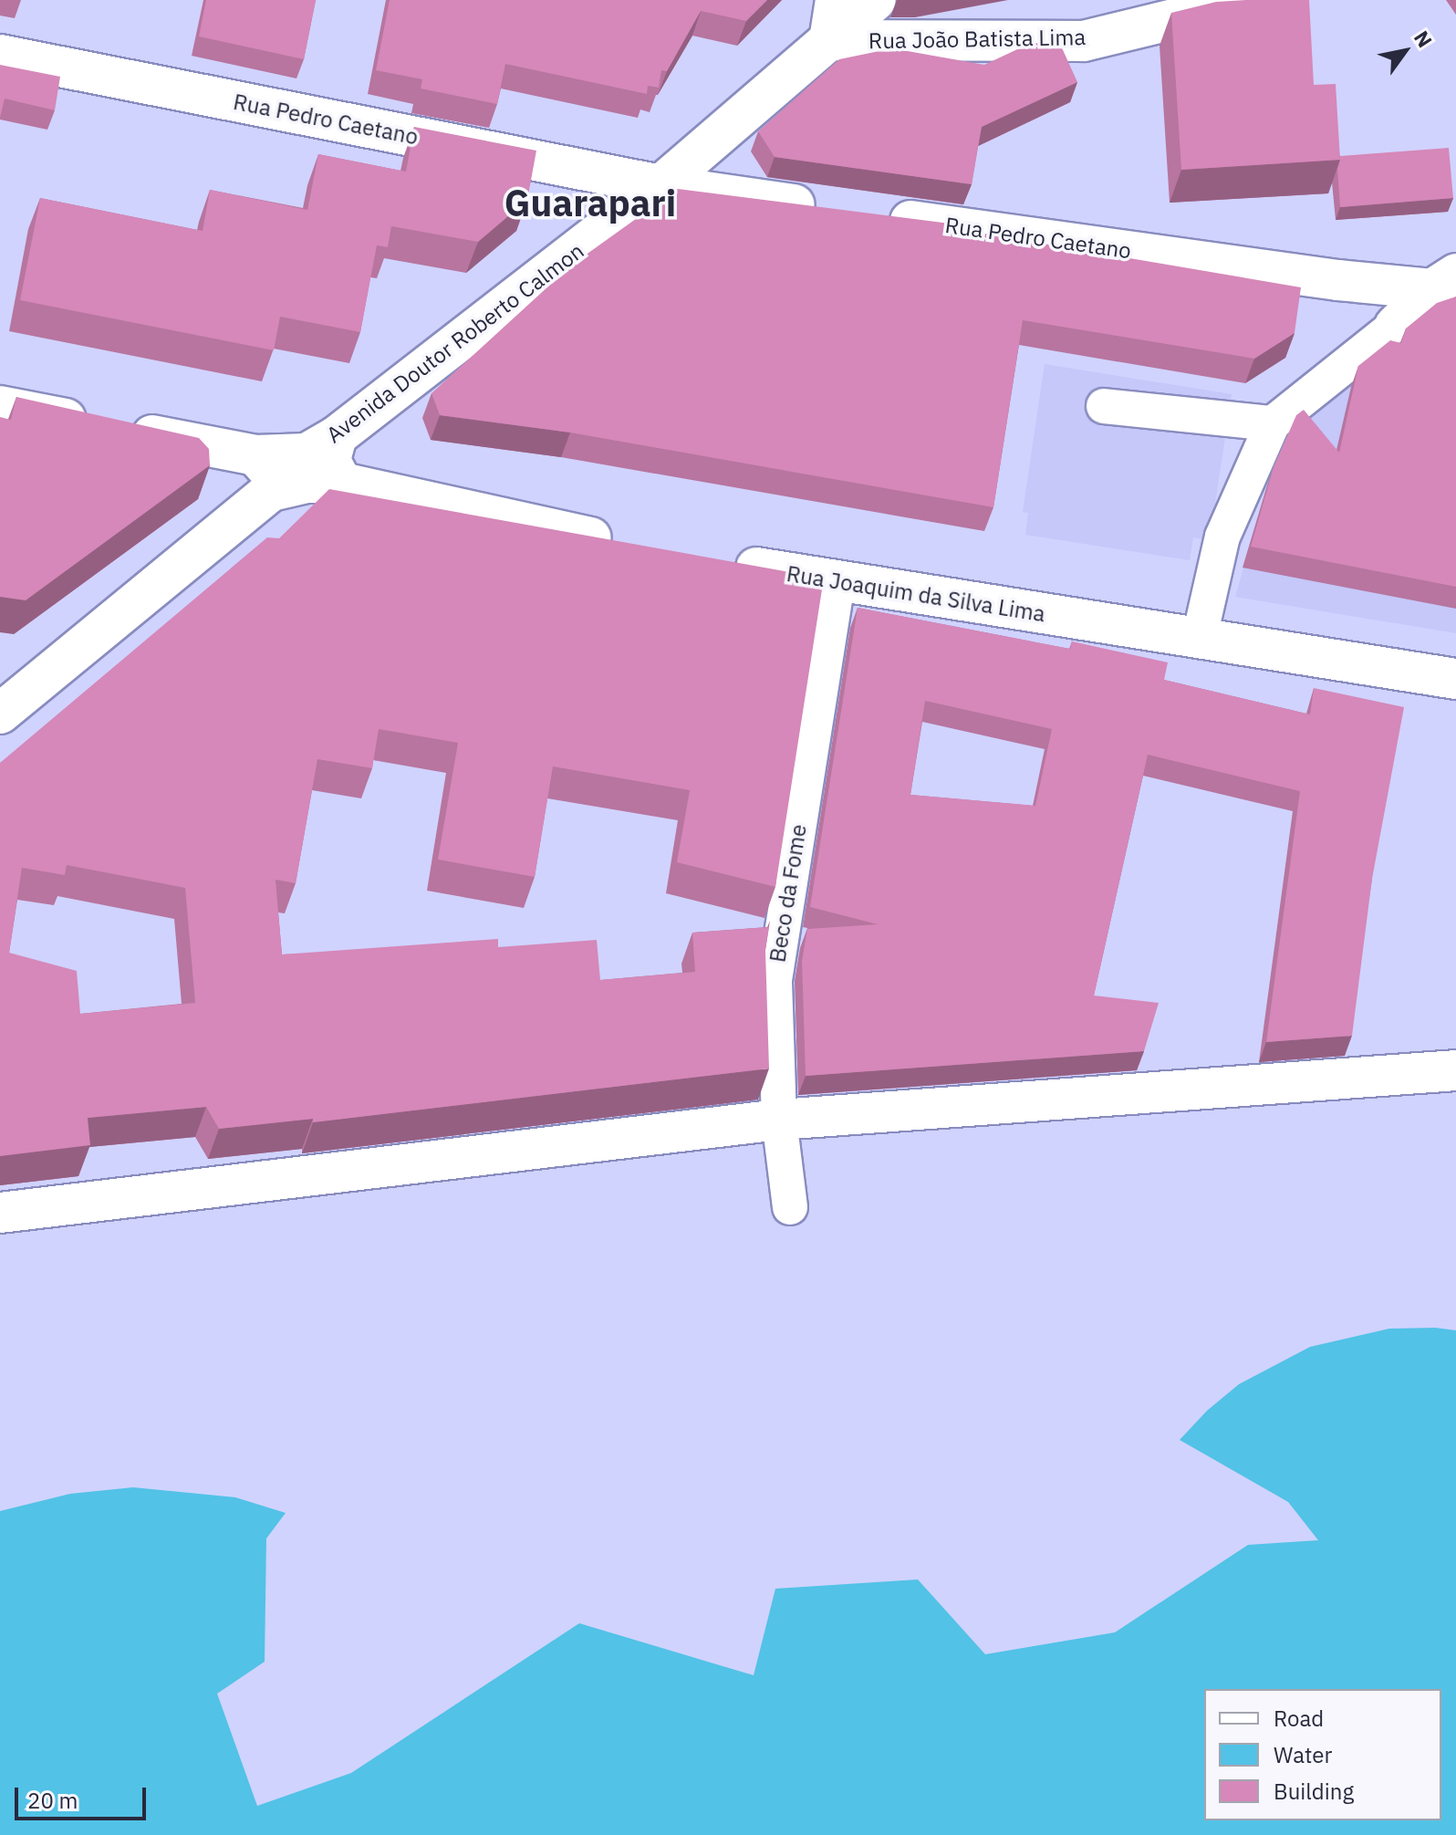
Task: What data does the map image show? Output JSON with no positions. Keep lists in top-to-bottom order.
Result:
{
  "streets": {
    "street": [
      "Rua João Batista Lima",
      "Rua Pedro Caetano",
      "Avenida Doutor Roberto Calmon",
      "Rua Joaquim da Silva Lima",
      "Beco da Fome"
    ]
  },
  "crossings": [
    ["Rua João Batista Lima", "Avenida Doutor Roberto Calmon"],
    ["Rua Pedro Caetano", "Avenida Doutor Roberto Calmon"],
    ["Rua Joaquim da Silva Lima", "Beco da Fome"]
  ],
  "districts": ["Guarapari"],
  "legend": ["Road", "Water", "Building"],
  "scale_bar": "20 m",
  "north": "top right"
}
